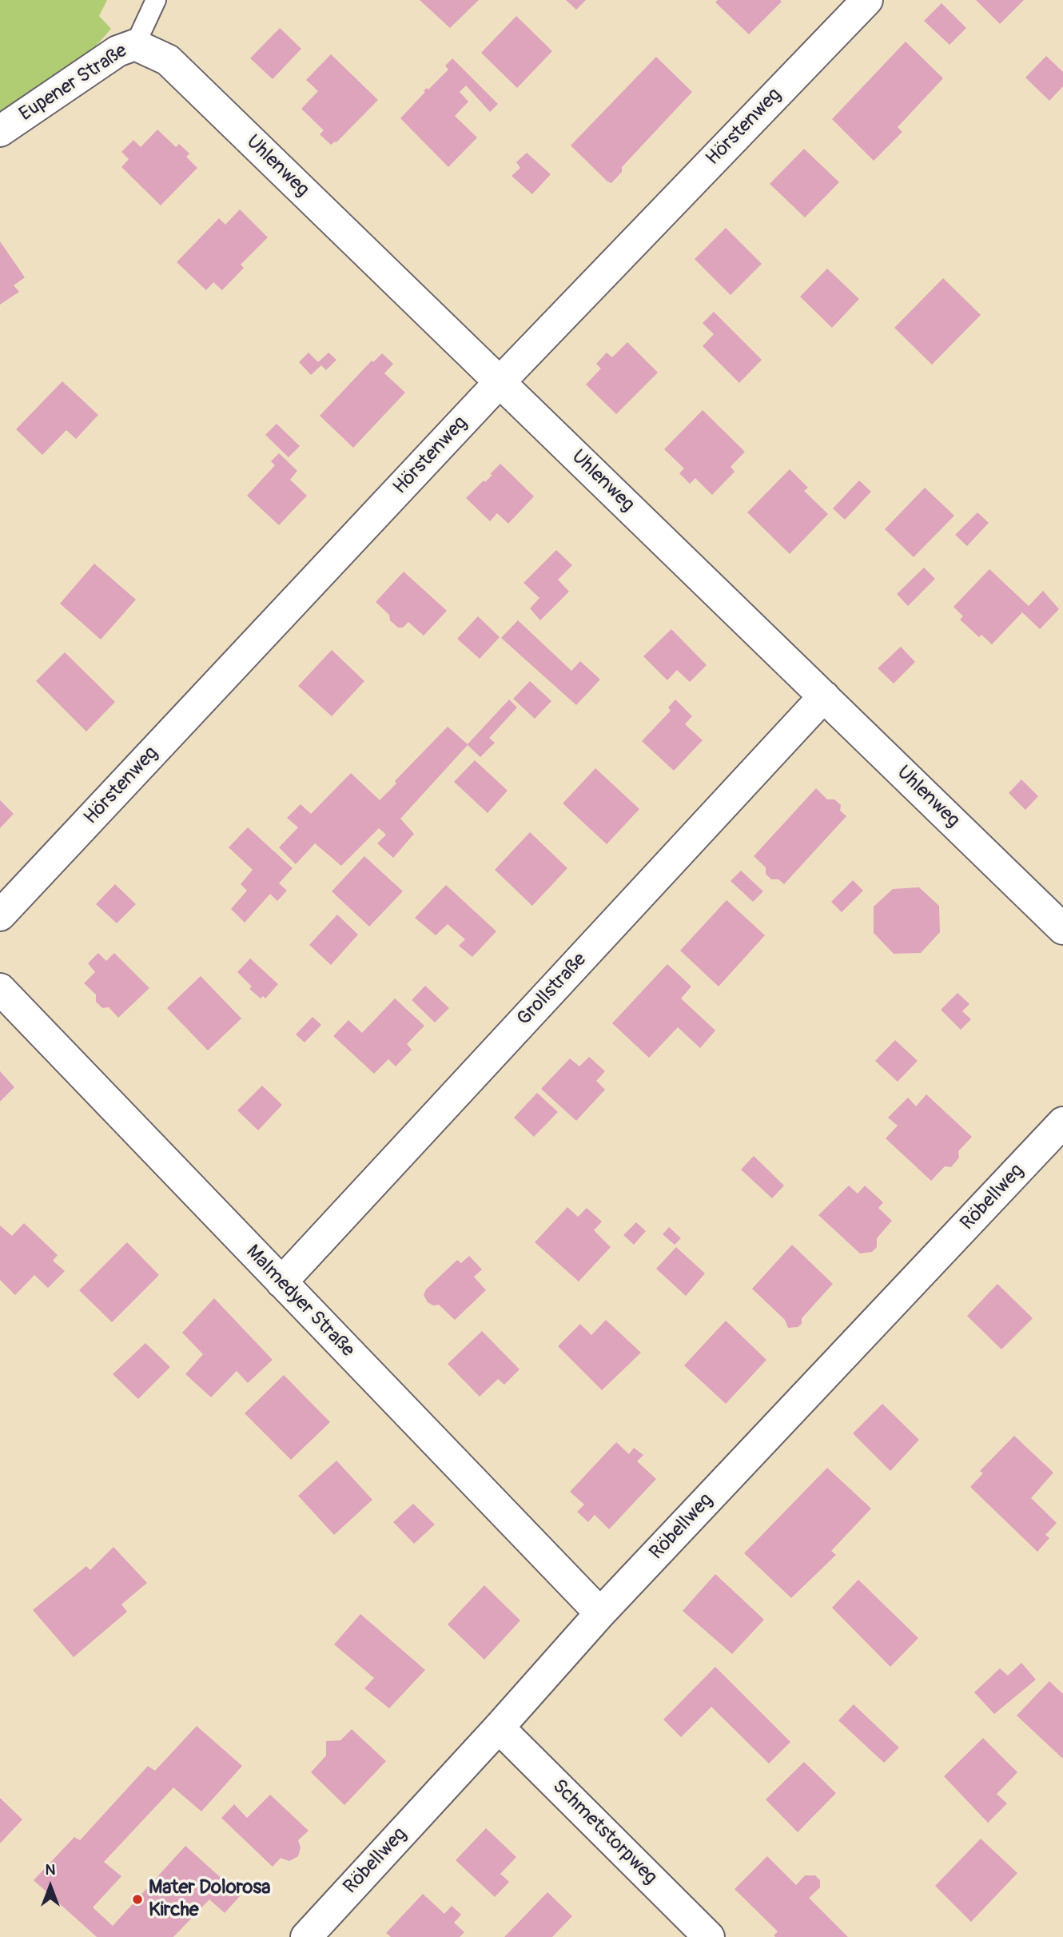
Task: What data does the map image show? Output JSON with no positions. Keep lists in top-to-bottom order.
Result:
{
  "streets": {
    "street": [
      "Eupener Straße",
      "Hörstenweg",
      "Uhlenweg",
      "Grollstraße",
      "Röbellweg",
      "Malmedyer Straße",
      "Schmetstorpweg"
    ]
  },
  "crossings": [
    ["Eupener Straße", "Uhlenweg"],
    ["Hörstenweg", "Uhlenweg"],
    ["Uhlenweg", "Grollstraße"],
    ["Grollstraße", "Malmedyer Straße"],
    ["Röbellweg", "Malmedyer Straße"],
    ["Röbellweg", "Schmetstorpweg"]
  ],
  "places": ["Mater Dolorosa Kirche"],
  "north": "top"
}
